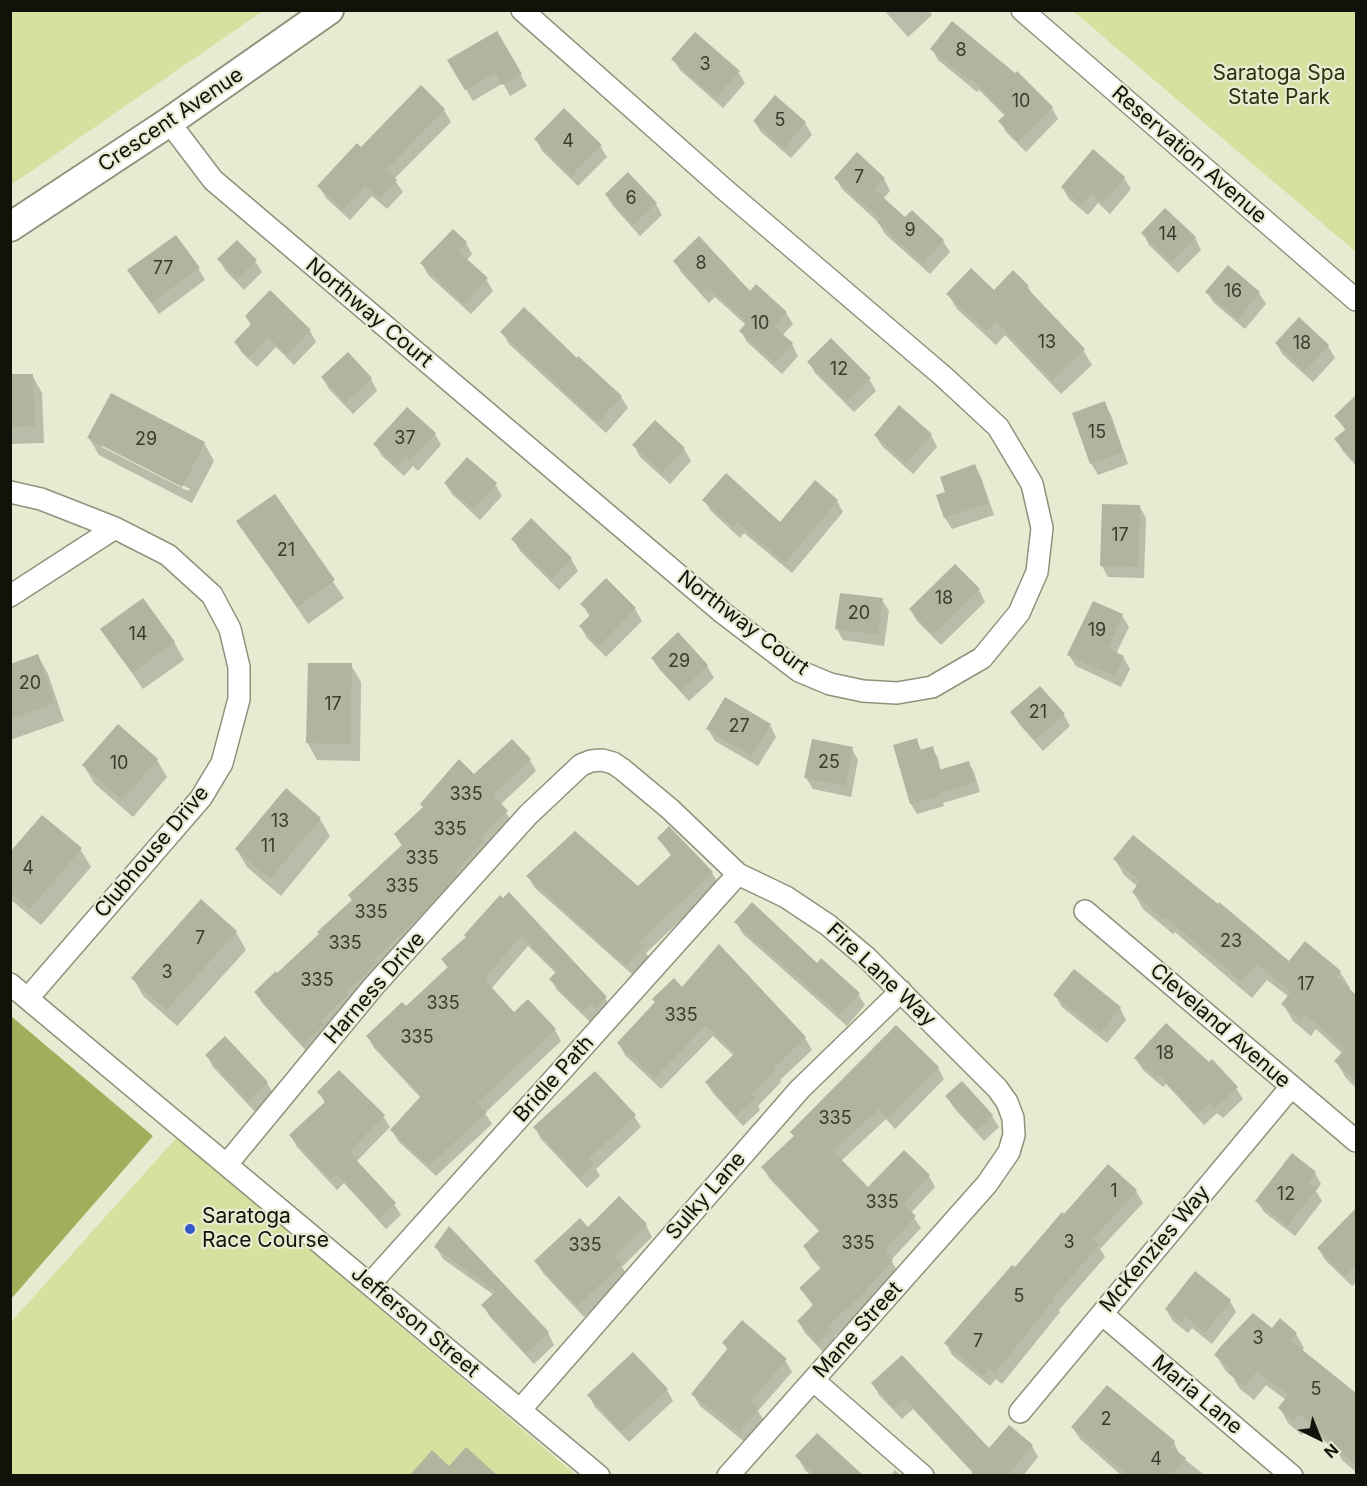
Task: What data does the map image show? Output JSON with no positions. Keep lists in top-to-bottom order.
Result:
{
  "streets": {
    "street": [
      "Crescent Avenue",
      "Reservation Avenue",
      "Northway Court",
      "Clubhouse Drive",
      "Fire Lane Way",
      "Harness Drive",
      "Cleveland Avenue",
      "Bridle Path",
      "Sulky Lane",
      "McKenzies Way",
      "Jefferson Street",
      "Mane Street",
      "Maria Lane"
    ]
  },
  "crossings": [
    ["Crescent Avenue", "Northway Court"],
    ["Clubhouse Drive", "Jefferson Street"],
    ["Fire Lane Way", "Harness Drive"],
    ["Fire Lane Way", "Bridle Path"],
    ["Fire Lane Way", "Sulky Lane"],
    ["Fire Lane Way", "Mane Street"],
    ["Harness Drive", "Jefferson Street"],
    ["Cleveland Avenue", "McKenzies Way"],
    ["Bridle Path", "Jefferson Street"],
    ["Sulky Lane", "Jefferson Street"],
    ["McKenzies Way", "Maria Lane"]
  ],
  "parks": ["Saratoga Spa State Park"],
  "places": ["Saratoga Race Course"],
  "house_numbers": [
    "8",
    "3",
    "10",
    "5",
    "4",
    "7",
    "6",
    "9",
    "14",
    "8",
    "77",
    "16",
    "10",
    "13",
    "18",
    "12",
    "15",
    "37",
    "29",
    "17",
    "21",
    "18",
    "20",
    "19",
    "14",
    "29",
    "20",
    "17",
    "21",
    "27",
    "25",
    "10",
    "335",
    "13",
    "335",
    "11",
    "335",
    "4",
    "335",
    "335",
    "7",
    "23",
    "335",
    "3",
    "335",
    "17",
    "335",
    "335",
    "335",
    "18",
    "335",
    "1",
    "12",
    "335",
    "3",
    "335",
    "335",
    "5",
    "3",
    "7",
    "5",
    "2",
    "4"
  ],
  "north": "bottom right"
}
